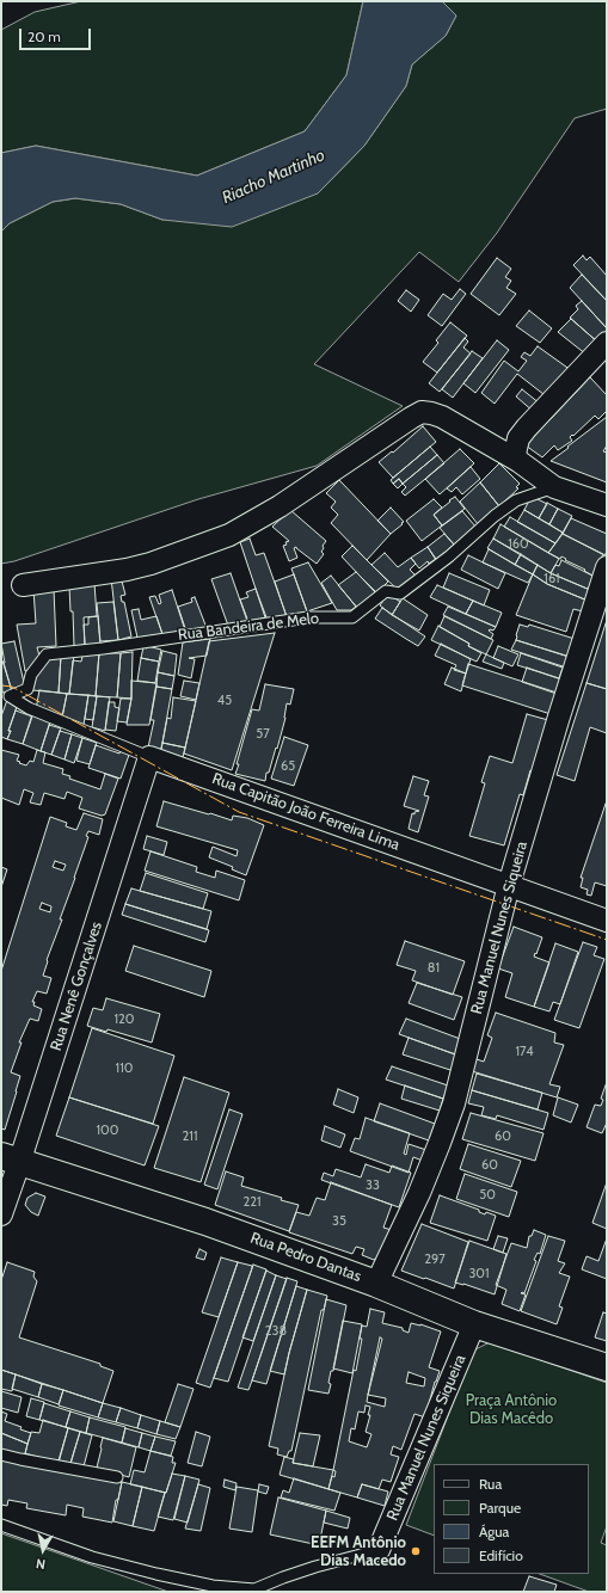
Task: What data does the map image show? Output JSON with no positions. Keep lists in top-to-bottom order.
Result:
{
  "streets": {
    "main road": ["Rua Pedro Dantas"],
    "street": ["Rua Capitão João Ferreira Lima", "Rua Manuel Nunes Siqueira", "Rua Nenê Gonçalves"],
    "lane": ["Rua Bandeira de Melo"]
  },
  "crossings": [
    ["Rua Bandeira de Melo", "Rua Capitão João Ferreira Lima"],
    ["Rua Capitão João Ferreira Lima", "Rua Manuel Nunes Siqueira"],
    ["Rua Capitão João Ferreira Lima", "Rua Nenê Gonçalves"],
    ["Rua Manuel Nunes Siqueira", "Rua Pedro Dantas"],
    ["Rua Nenê Gonçalves", "Rua Pedro Dantas"]
  ],
  "water": ["Riacho Martinho"],
  "parks": ["Praça Antônio Dias Macêdo"],
  "places": ["EEFM Antônio Dias Macedo"],
  "house_numbers": [
    "160",
    "161",
    "45",
    "57",
    "65",
    "81",
    "120",
    "174",
    "110",
    "100",
    "211",
    "60",
    "60",
    "33",
    "50",
    "221",
    "35",
    "297",
    "301",
    "238"
  ],
  "legend": [
    "Rua",
    "Parque",
    "Água",
    "Edifício"
  ],
  "scale_bar": "20 m",
  "north": "bottom"
}
